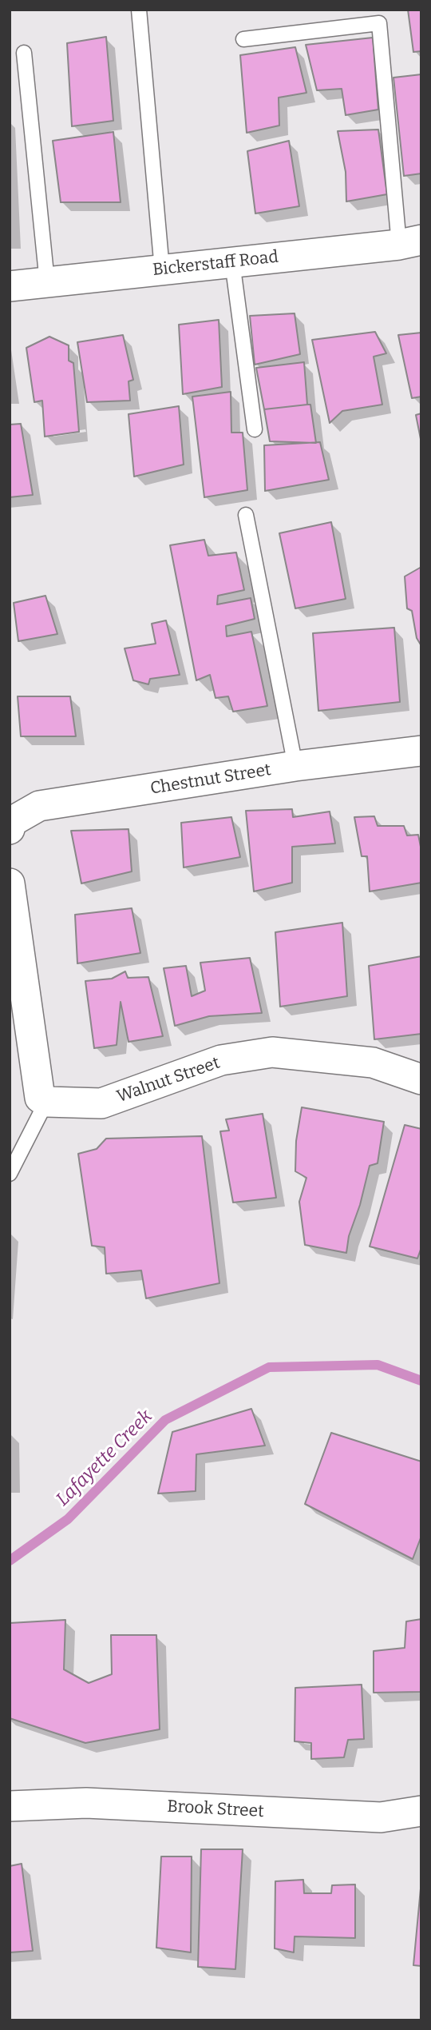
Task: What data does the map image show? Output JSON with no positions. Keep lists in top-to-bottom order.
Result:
{
  "streets": {
    "street": [
      "Bickerstaff Road",
      "Chestnut Street",
      "Walnut Street",
      "Brook Street"
    ]
  },
  "water": ["Lafayette Creek"]
}
